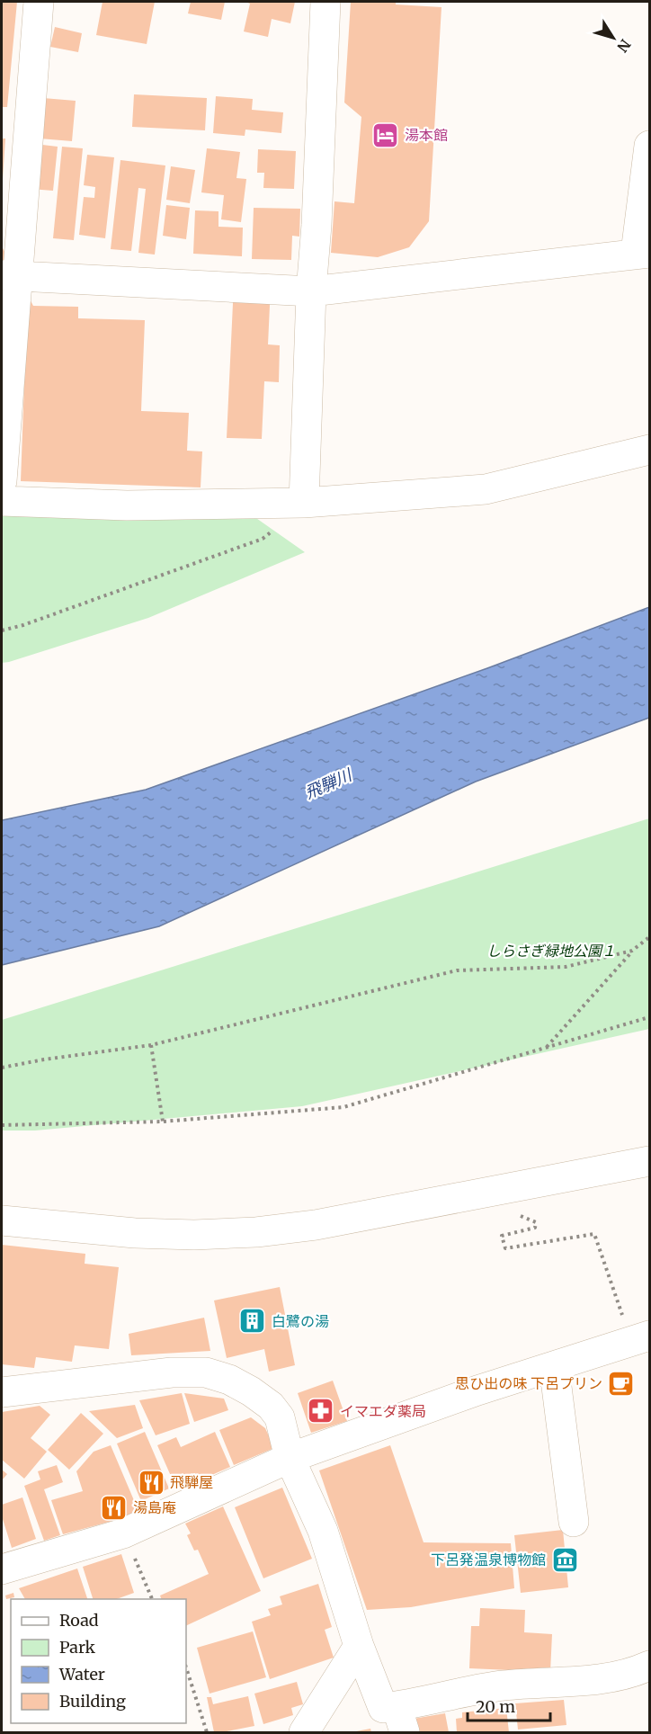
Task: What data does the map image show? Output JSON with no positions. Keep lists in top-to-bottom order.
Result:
{
  "water": ["飛騨川"],
  "parks": ["しらさぎ緑地公園１"],
  "places": {
    "hotel": ["湯本館"],
    "building": ["白鷺の湯"],
    "cafe": ["思ひ出の味 下呂プリン"],
    "pharmacy": ["イマエダ薬局"],
    "restaurant": ["飛騨屋", "湯島庵"],
    "museum": ["下呂発温泉博物館"]
  },
  "legend": [
    "Road",
    "Park",
    "Water",
    "Building"
  ],
  "scale_bar": "20 m",
  "north": "bottom right"
}
